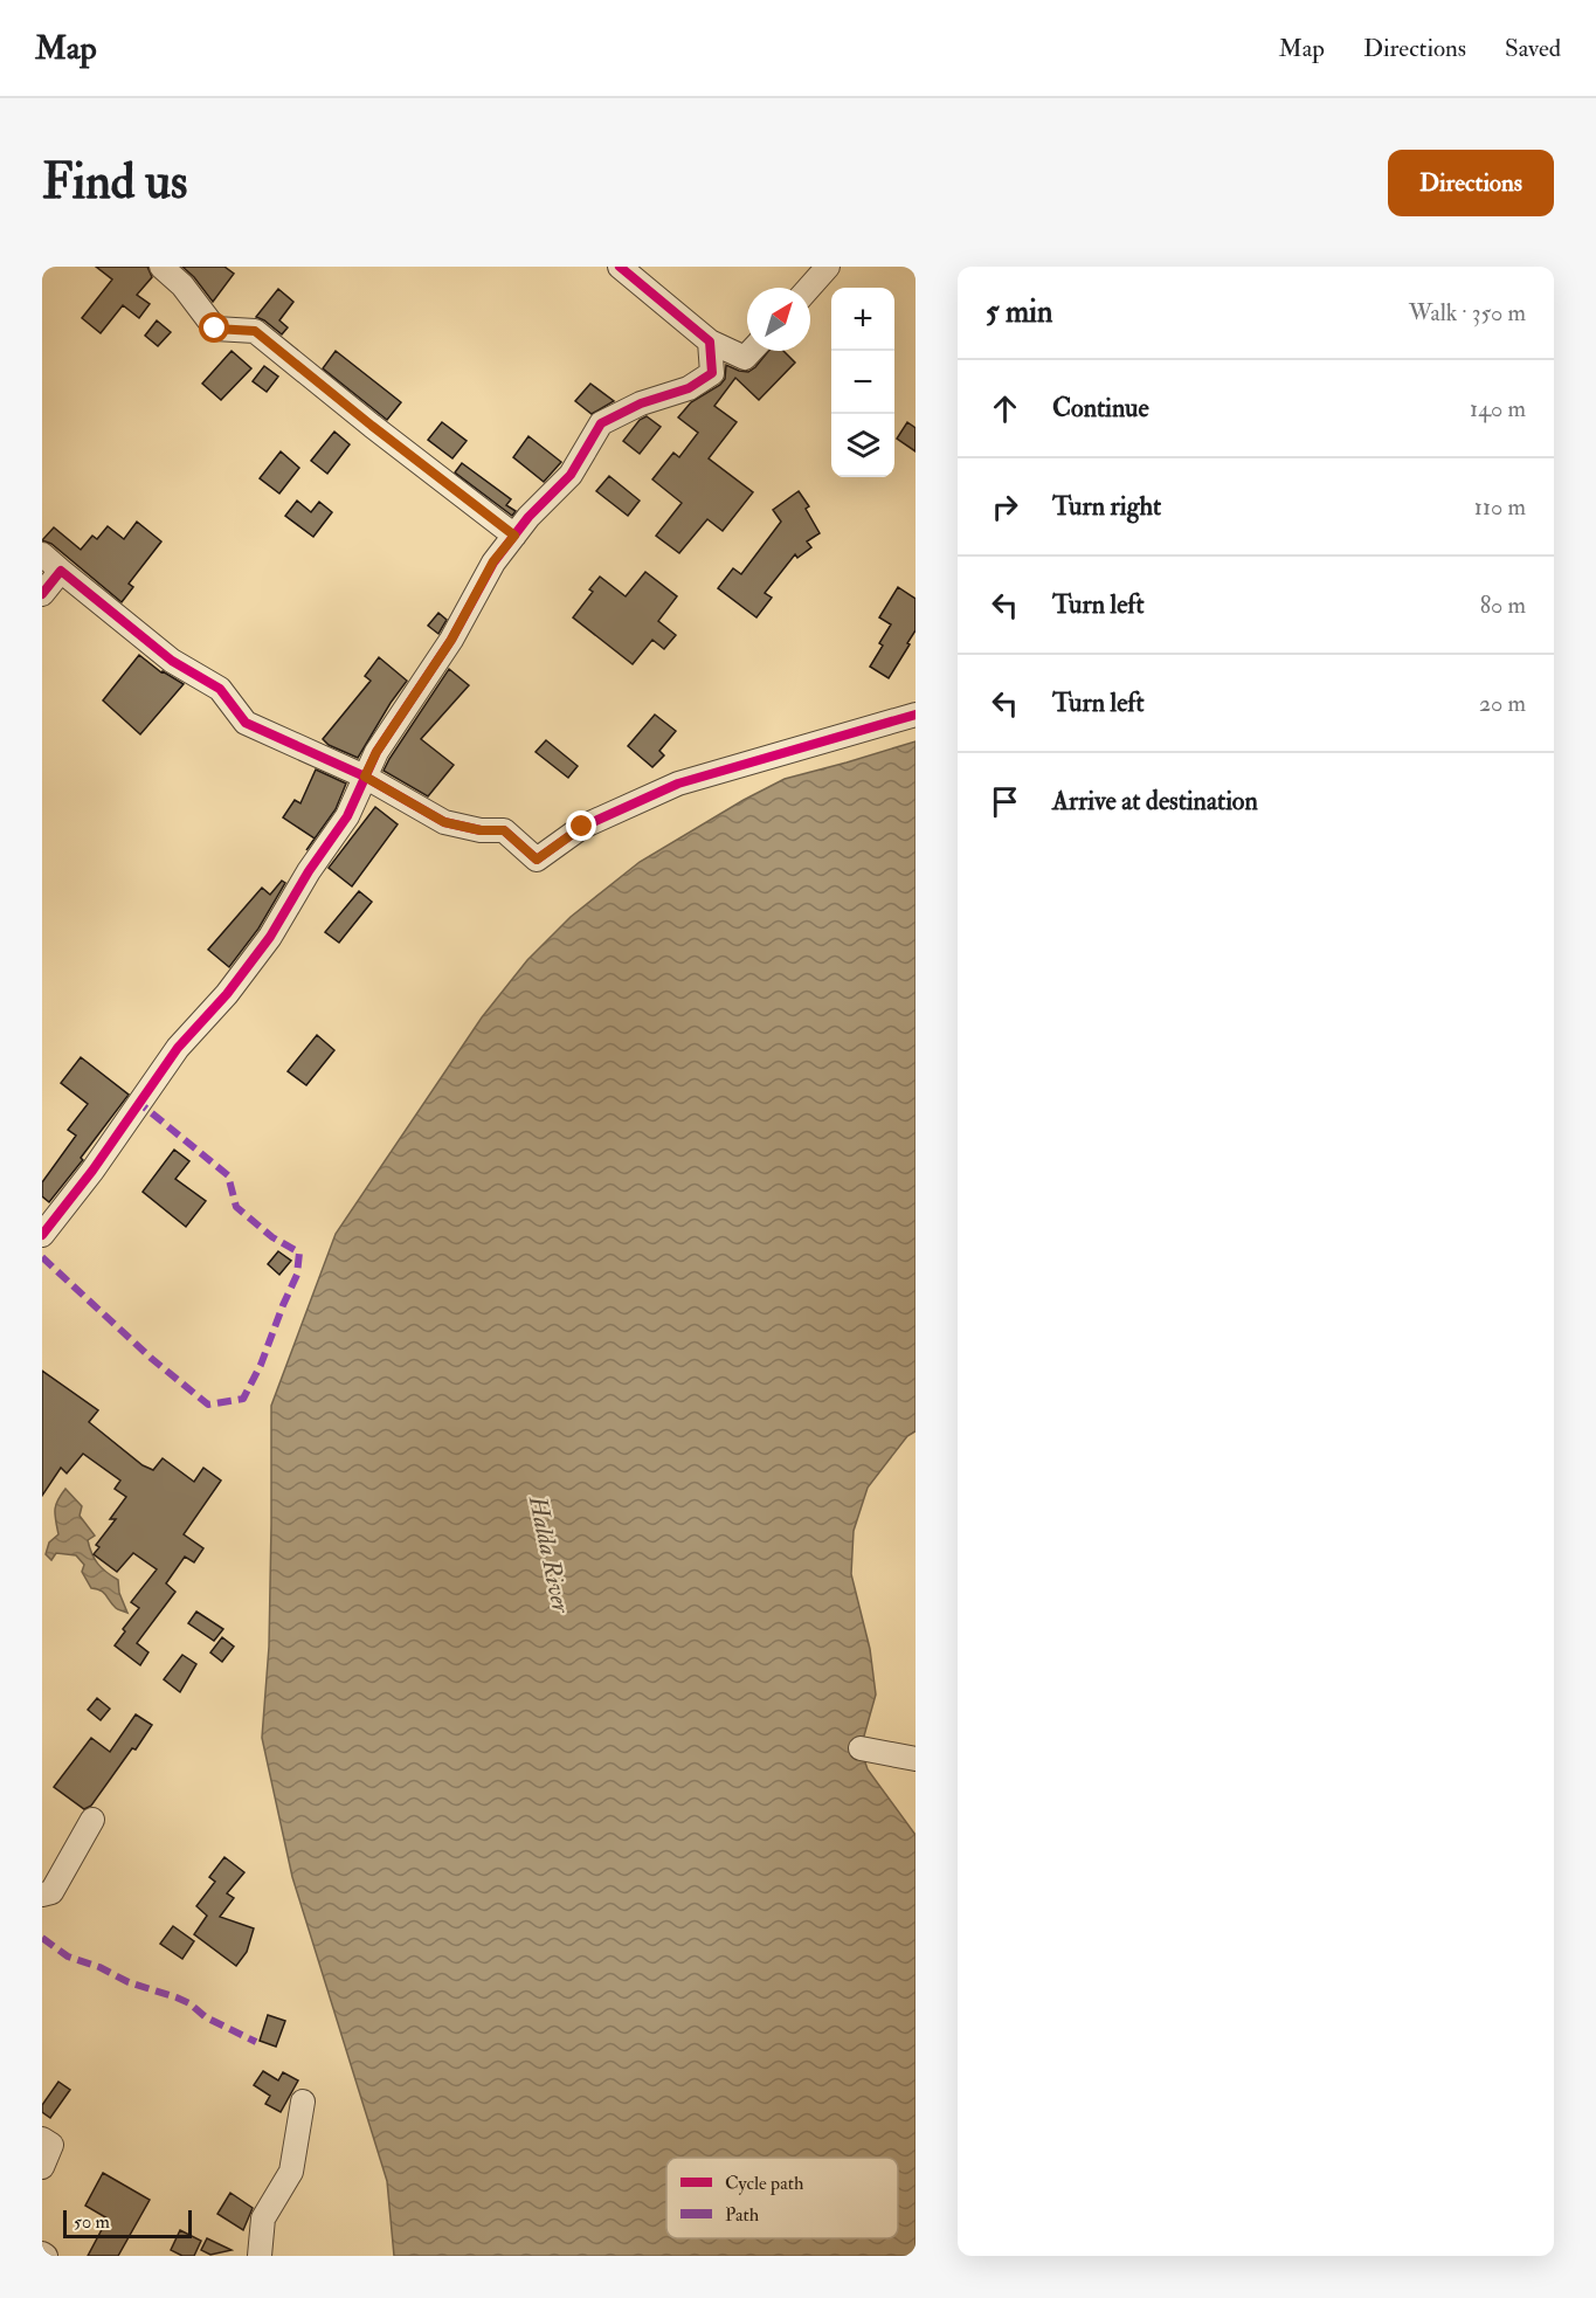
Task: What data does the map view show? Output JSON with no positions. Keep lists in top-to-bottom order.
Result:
{
  "water": ["Halda River"],
  "legend": ["Cycle path", "Path"],
  "scale_bar": "50 m",
  "north": "top right",
  "page": {
    "header": "Map",
    "nav": ["Map", "Directions", "Saved"],
    "buttons": "Directions",
    "title": "Find us",
    "heading": ["5 min", "Walk · 350 m"],
    "map_buttons": ["+", "−"],
    "list": [
      ["Continue", "140 m"],
      ["Turn right", "110 m"],
      ["Turn left", "80 m"],
      ["Turn left", "20 m"],
      "Arrive at destination"
    ],
    "scale": "50 m"
  }
}
